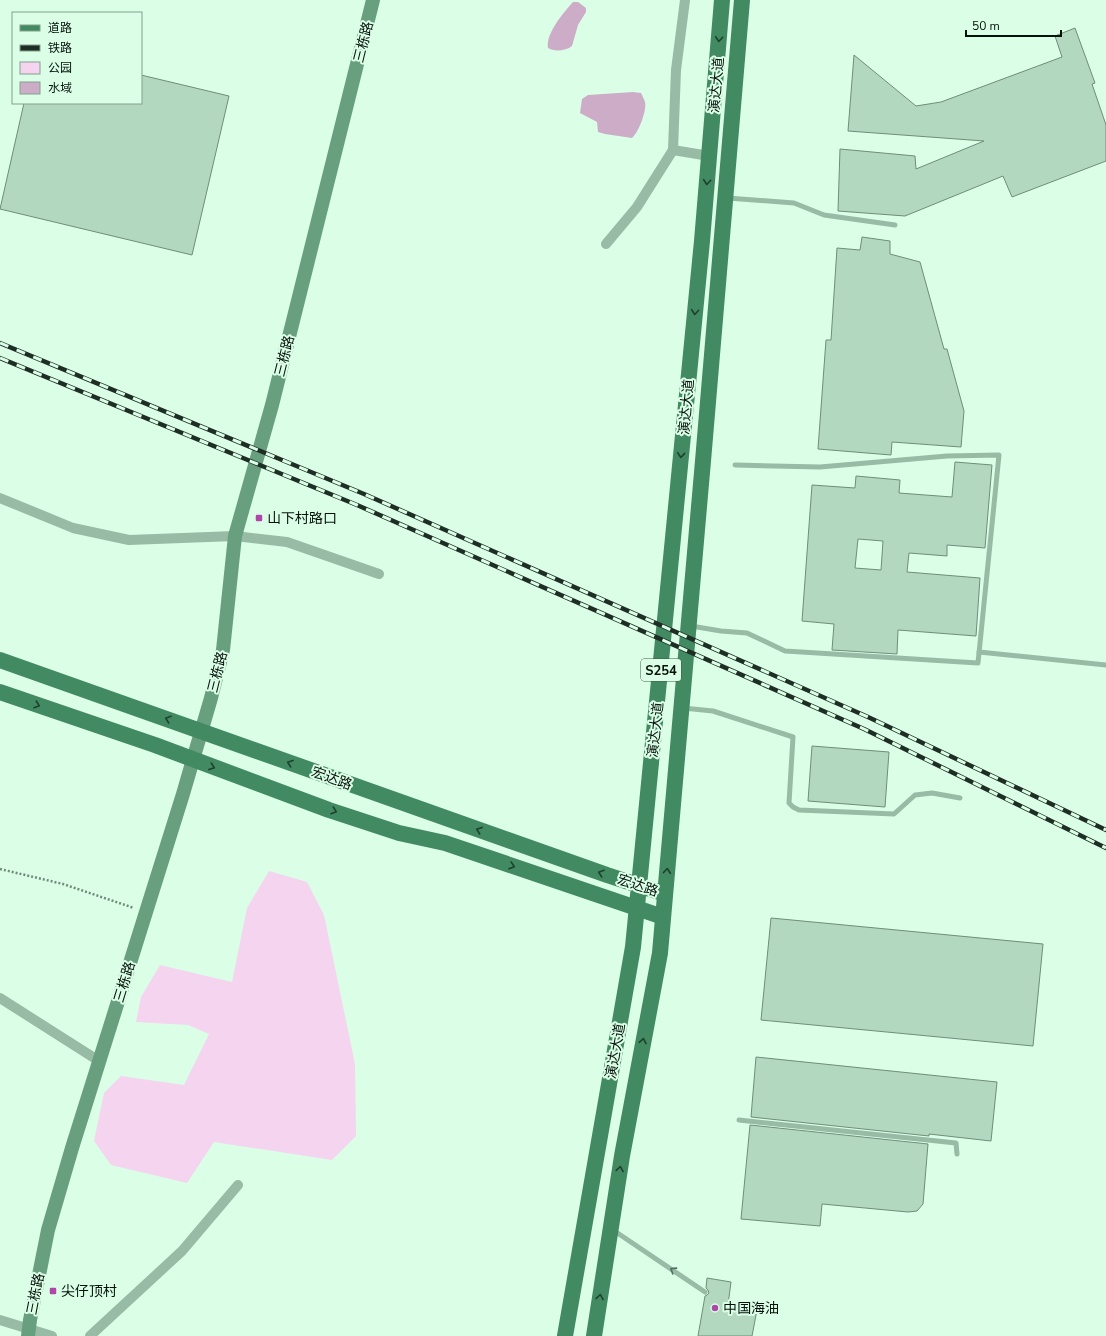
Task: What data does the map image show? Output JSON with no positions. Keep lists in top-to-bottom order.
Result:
{
  "streets": {
    "main road": [
      "三栋路",
      "演达大道",
      "S254",
      "宏达路"
    ]
  },
  "crossings": [
    ["三栋路", "宏达路"],
    ["演达大道", "宏达路"]
  ],
  "places": {
    "transit": ["山下村路口", "尖仔顶村"],
    "other": ["中国海油"]
  },
  "legend": [
    "道路",
    "铁路",
    "公园",
    "水域"
  ],
  "scale_bar": "50 m"
}
